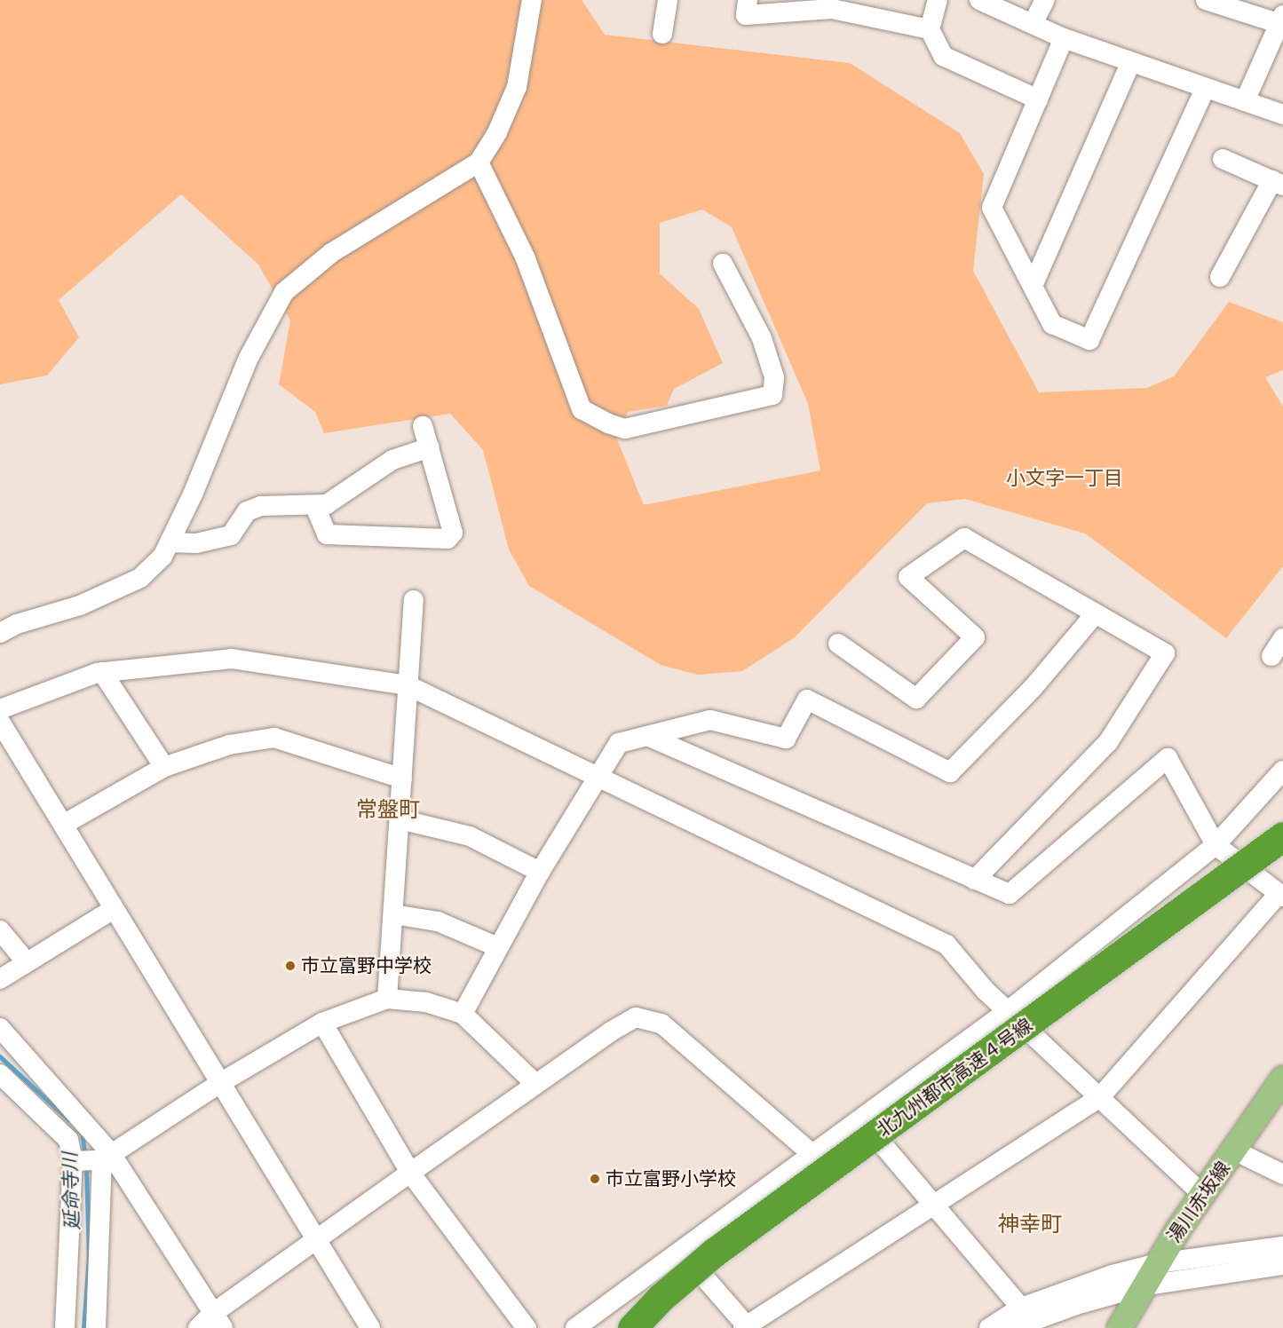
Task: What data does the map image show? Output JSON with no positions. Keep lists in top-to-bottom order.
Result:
{
  "streets": {
    "highway": ["北九州都市高速４号線"],
    "main road": ["湯川赤坂線"]
  },
  "districts": ["小文字一丁目", "常盤町", "神幸町"],
  "water": ["延命寺川"],
  "places": ["市立富野中学校", "市立富野小学校"]
}
